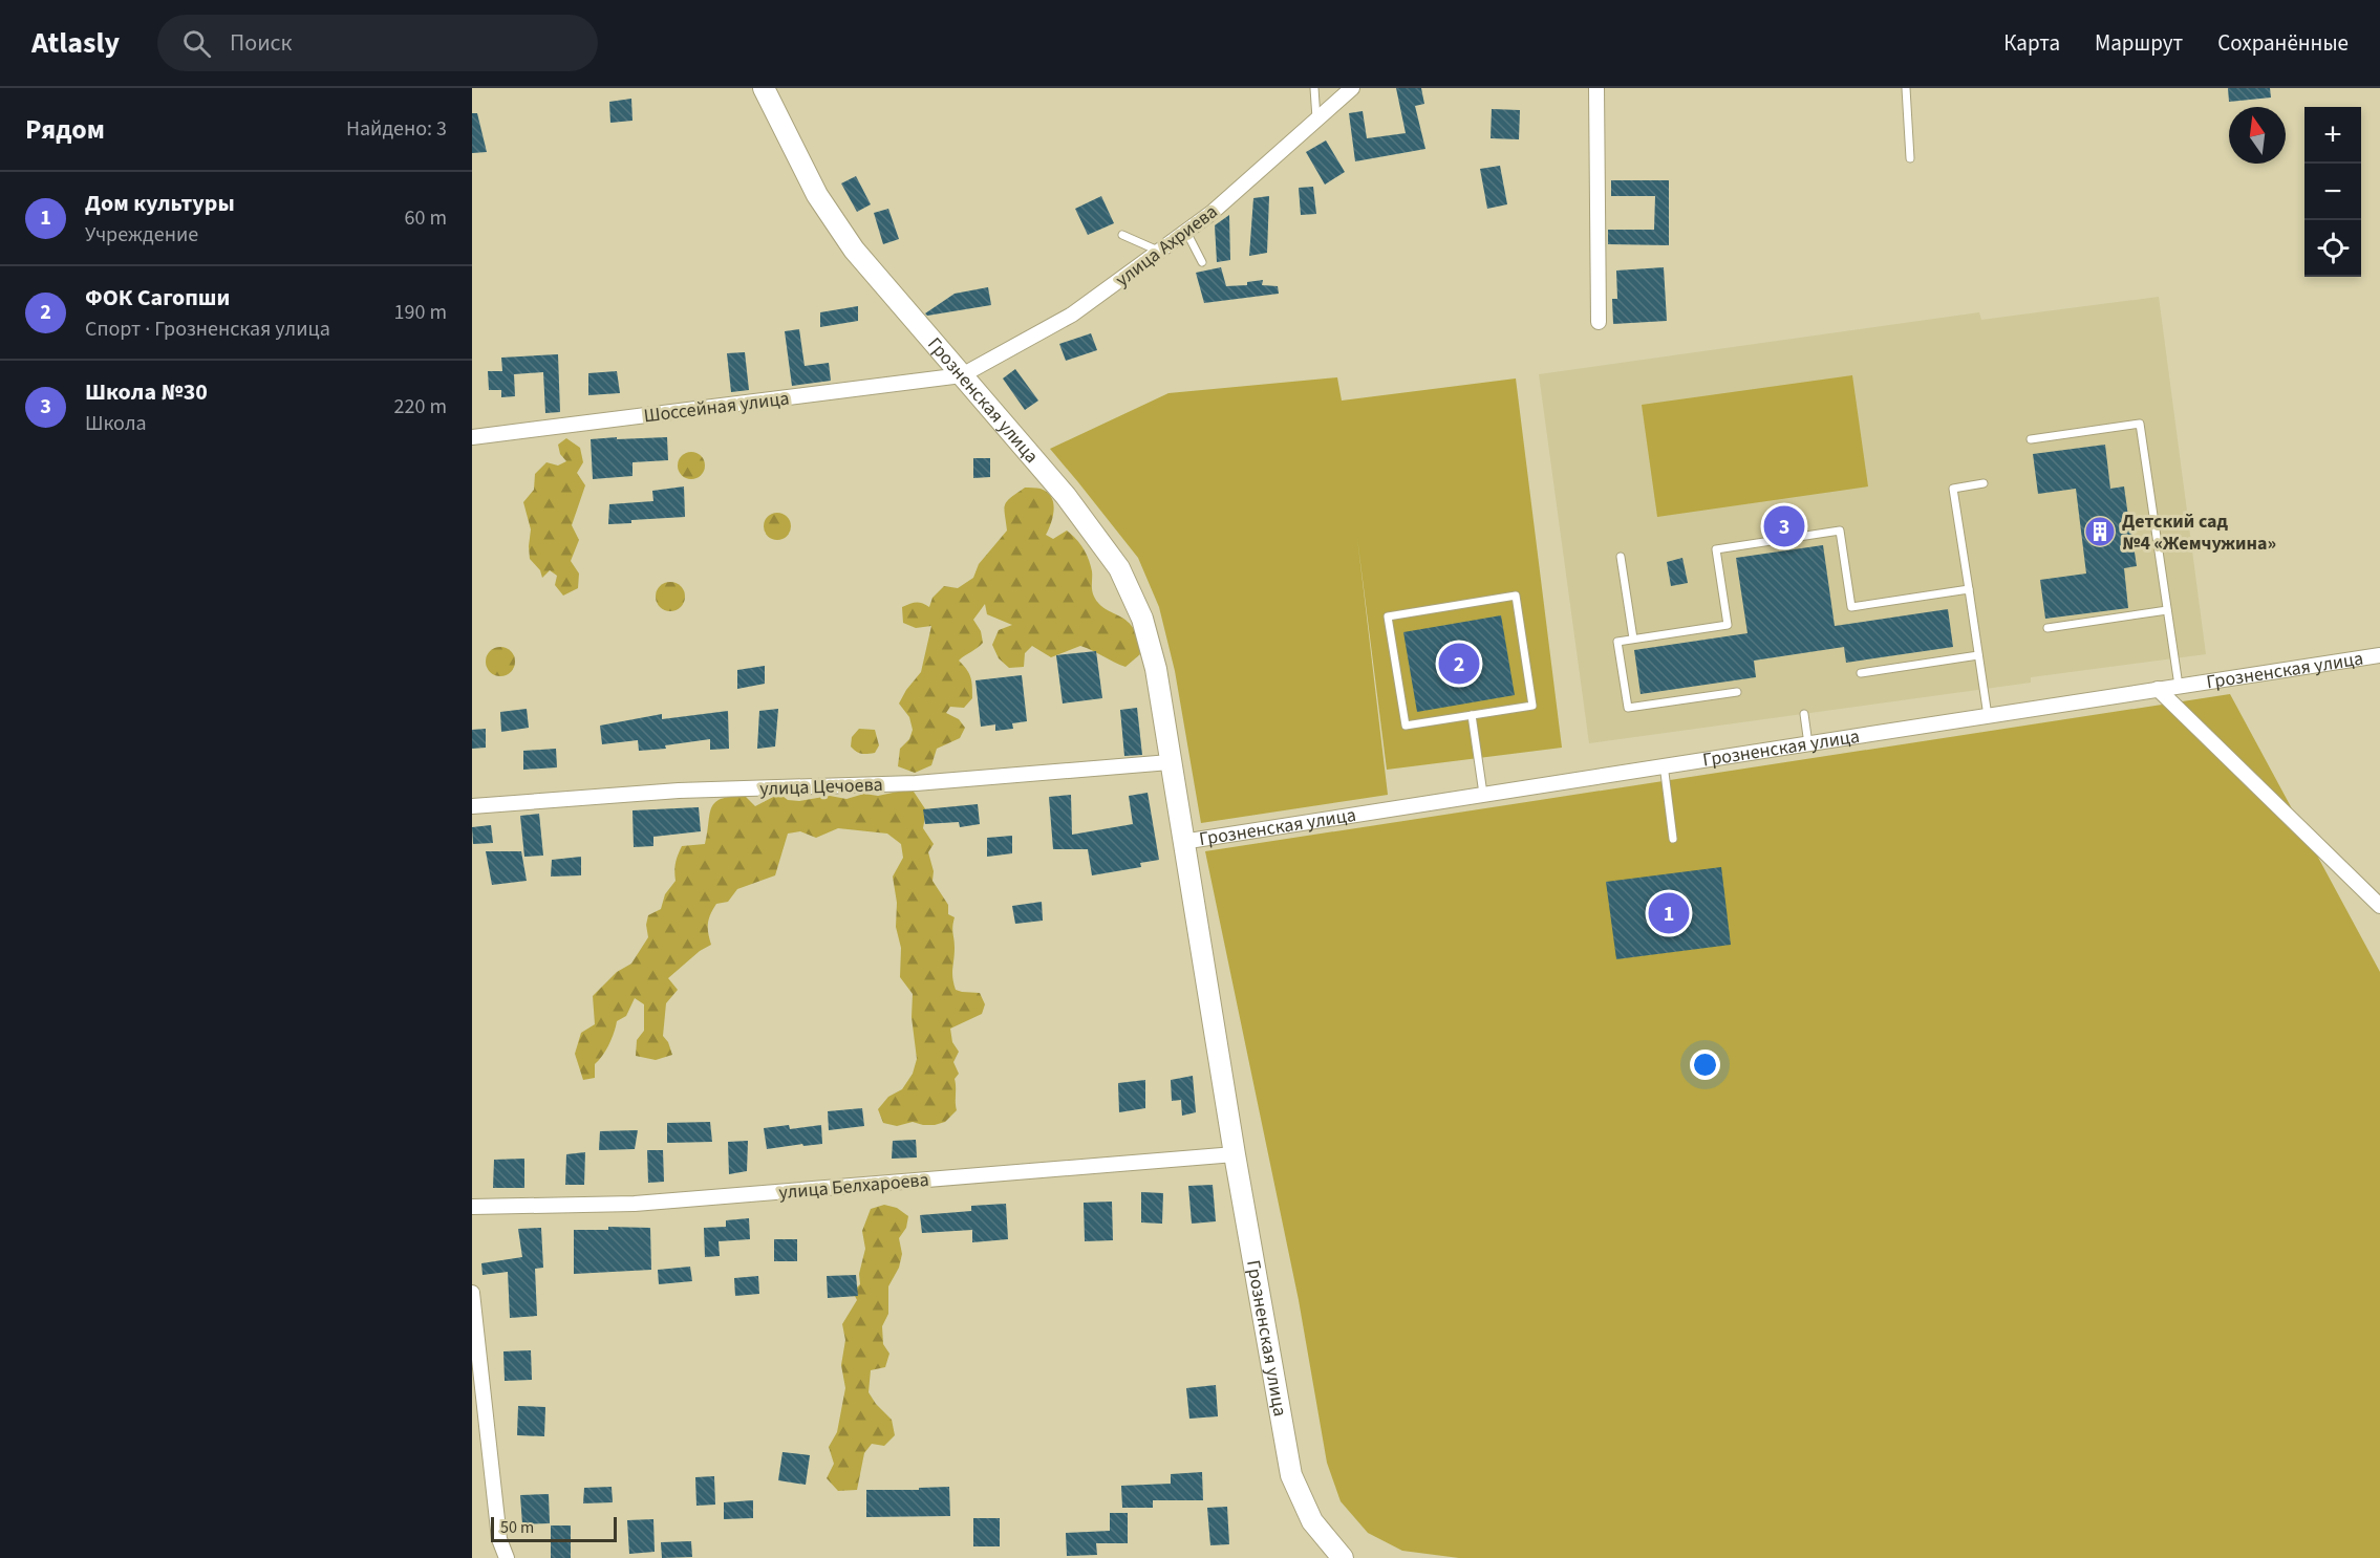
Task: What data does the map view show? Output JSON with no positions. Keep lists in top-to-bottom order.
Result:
{
  "streets": {
    "street": [
      "улица Ахриева",
      "Грозненская улица",
      "Шоссейная улица",
      "улица Цечоева",
      "улица Белхароева"
    ]
  },
  "crossings": [
    ["улица Ахриева", "Грозненская улица"],
    ["улица Ахриева", "Шоссейная улица"],
    ["Грозненская улица", "Шоссейная улица"],
    ["Грозненская улица", "улица Цечоева"],
    ["Грозненская улица", "улица Белхароева"]
  ],
  "places": {
    "building": ["Детский сад №4 «Жемчужина»"]
  },
  "scale_bar": "50 m",
  "north": "top",
  "page": {
    "header": "Atlasly",
    "search": "Поиск",
    "nav": ["Карта", "Маршрут", "Сохранённые"],
    "heading": ["Рядом", "Найдено: 3"],
    "map_buttons": ["+", "−"],
    "list": [
      {
        "mark": "1",
        "name": "Дом культуры",
        "note": "Учреждение",
        "value": "60 m"
      },
      {
        "mark": "2",
        "name": "ФОК Сагопши",
        "note": "Спорт · Грозненская улица",
        "value": "190 m"
      },
      {
        "mark": "3",
        "name": "Школа №30",
        "note": "Школа",
        "value": "220 m"
      }
    ],
    "pins": ["3", "2", "1"],
    "scale": "50 m"
  }
}
